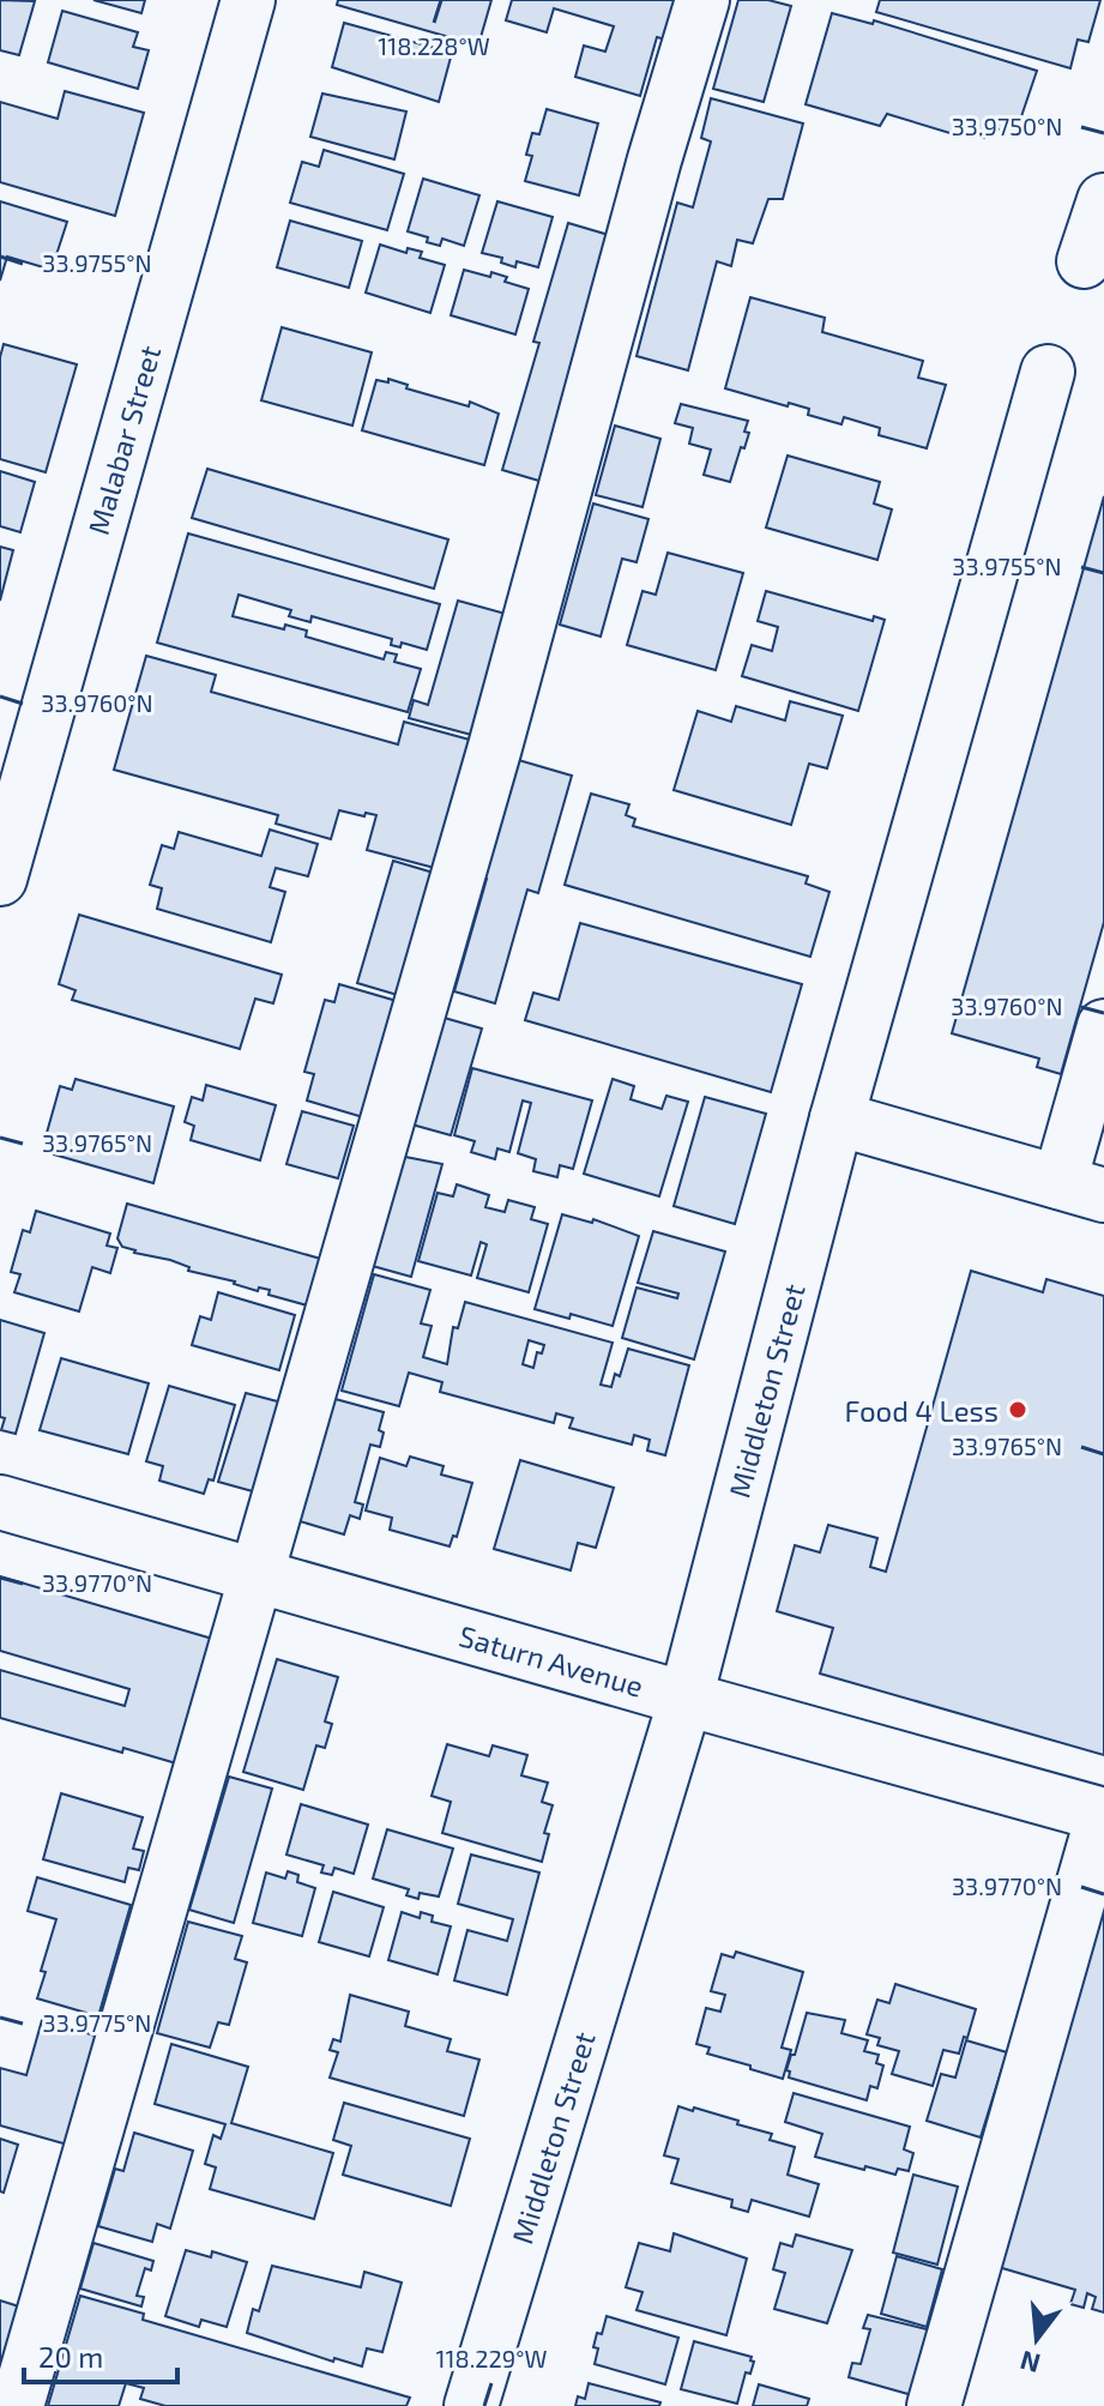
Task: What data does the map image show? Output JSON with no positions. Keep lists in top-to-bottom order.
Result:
{
  "streets": {
    "street": ["Malabar Street", "Middleton Street", "Saturn Avenue"]
  },
  "crossings": [
    ["Middleton Street", "Saturn Avenue"]
  ],
  "places": ["Food 4 Less"],
  "scale_bar": "20 m",
  "north": "bottom",
  "coordinates": [
    "118.228°W",
    "33.9750°N",
    "33.9755°N",
    "33.9760°N",
    "33.9765°N",
    "33.9770°N",
    "33.9775°N",
    "118.229°W"
  ]
}
